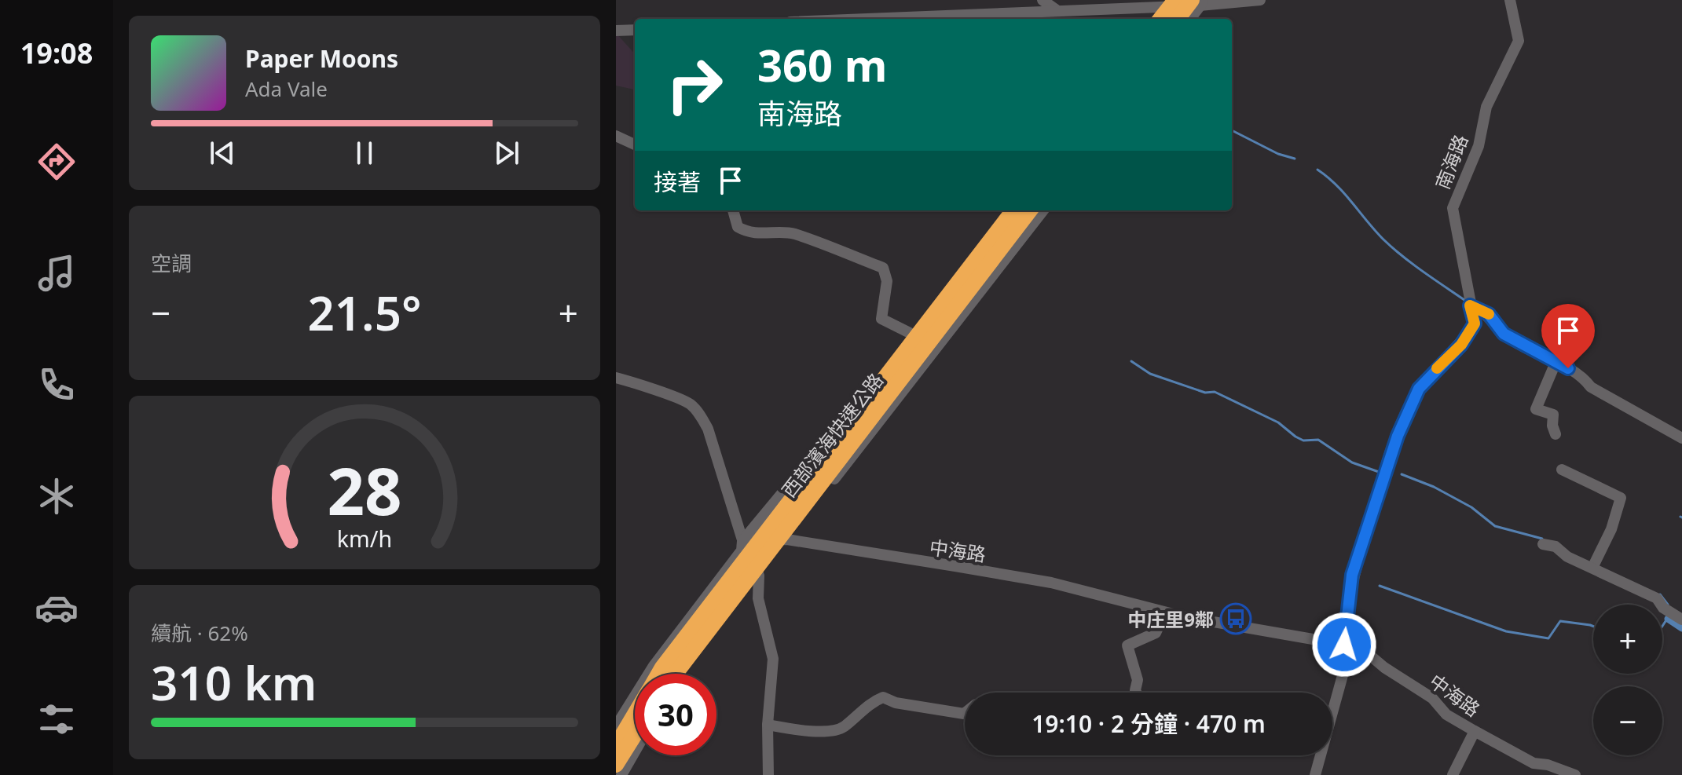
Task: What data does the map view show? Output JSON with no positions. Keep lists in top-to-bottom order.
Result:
{
  "streets": {
    "highway": ["西部濱海快速公路"],
    "street": ["南海路", "中海路"]
  },
  "crossings": [
    ["南海路", "中海路"]
  ],
  "places": {
    "bus stop": ["中庄里9鄰"]
  },
  "page": {
    "tabs": "19:08",
    "turn": ["360 m", "南海路"],
    "song": ["Paper Moons", "Ada Vale"],
    "then": "接著",
    "tile": [
      "空調",
      ["續航 · 62%", "310 km"]
    ],
    "heat": ["−", "21.5°", "+"],
    "map_buttons": ["+", "−"],
    "limit": "30",
    "trip": "19:10 · 2 分鐘 · 470 m",
    "gauge": ["28", "km/h"]
  }
}
